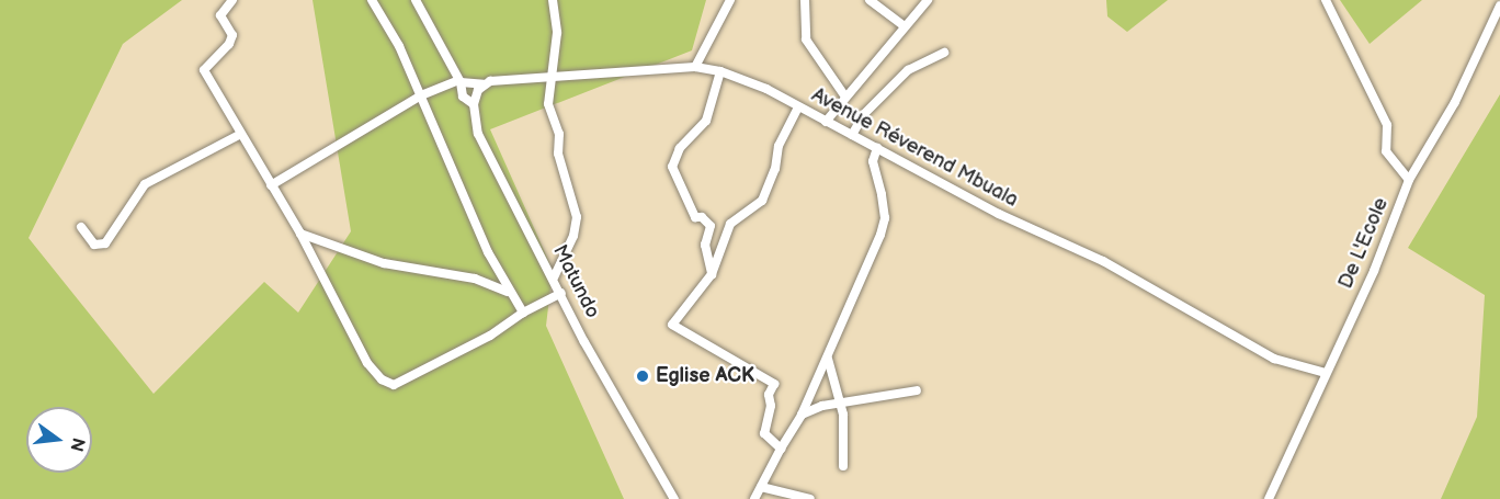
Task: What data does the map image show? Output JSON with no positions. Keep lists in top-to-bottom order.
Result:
{
  "streets": {
    "street": ["Avenue Réverend Mbuala", "De L'Ecole", "Matundo"]
  },
  "crossings": [
    ["Avenue Réverend Mbuala", "De L'Ecole"],
    ["Avenue Réverend Mbuala", "Matundo"]
  ],
  "places": ["Eglise ACK"],
  "north": "right"
}
